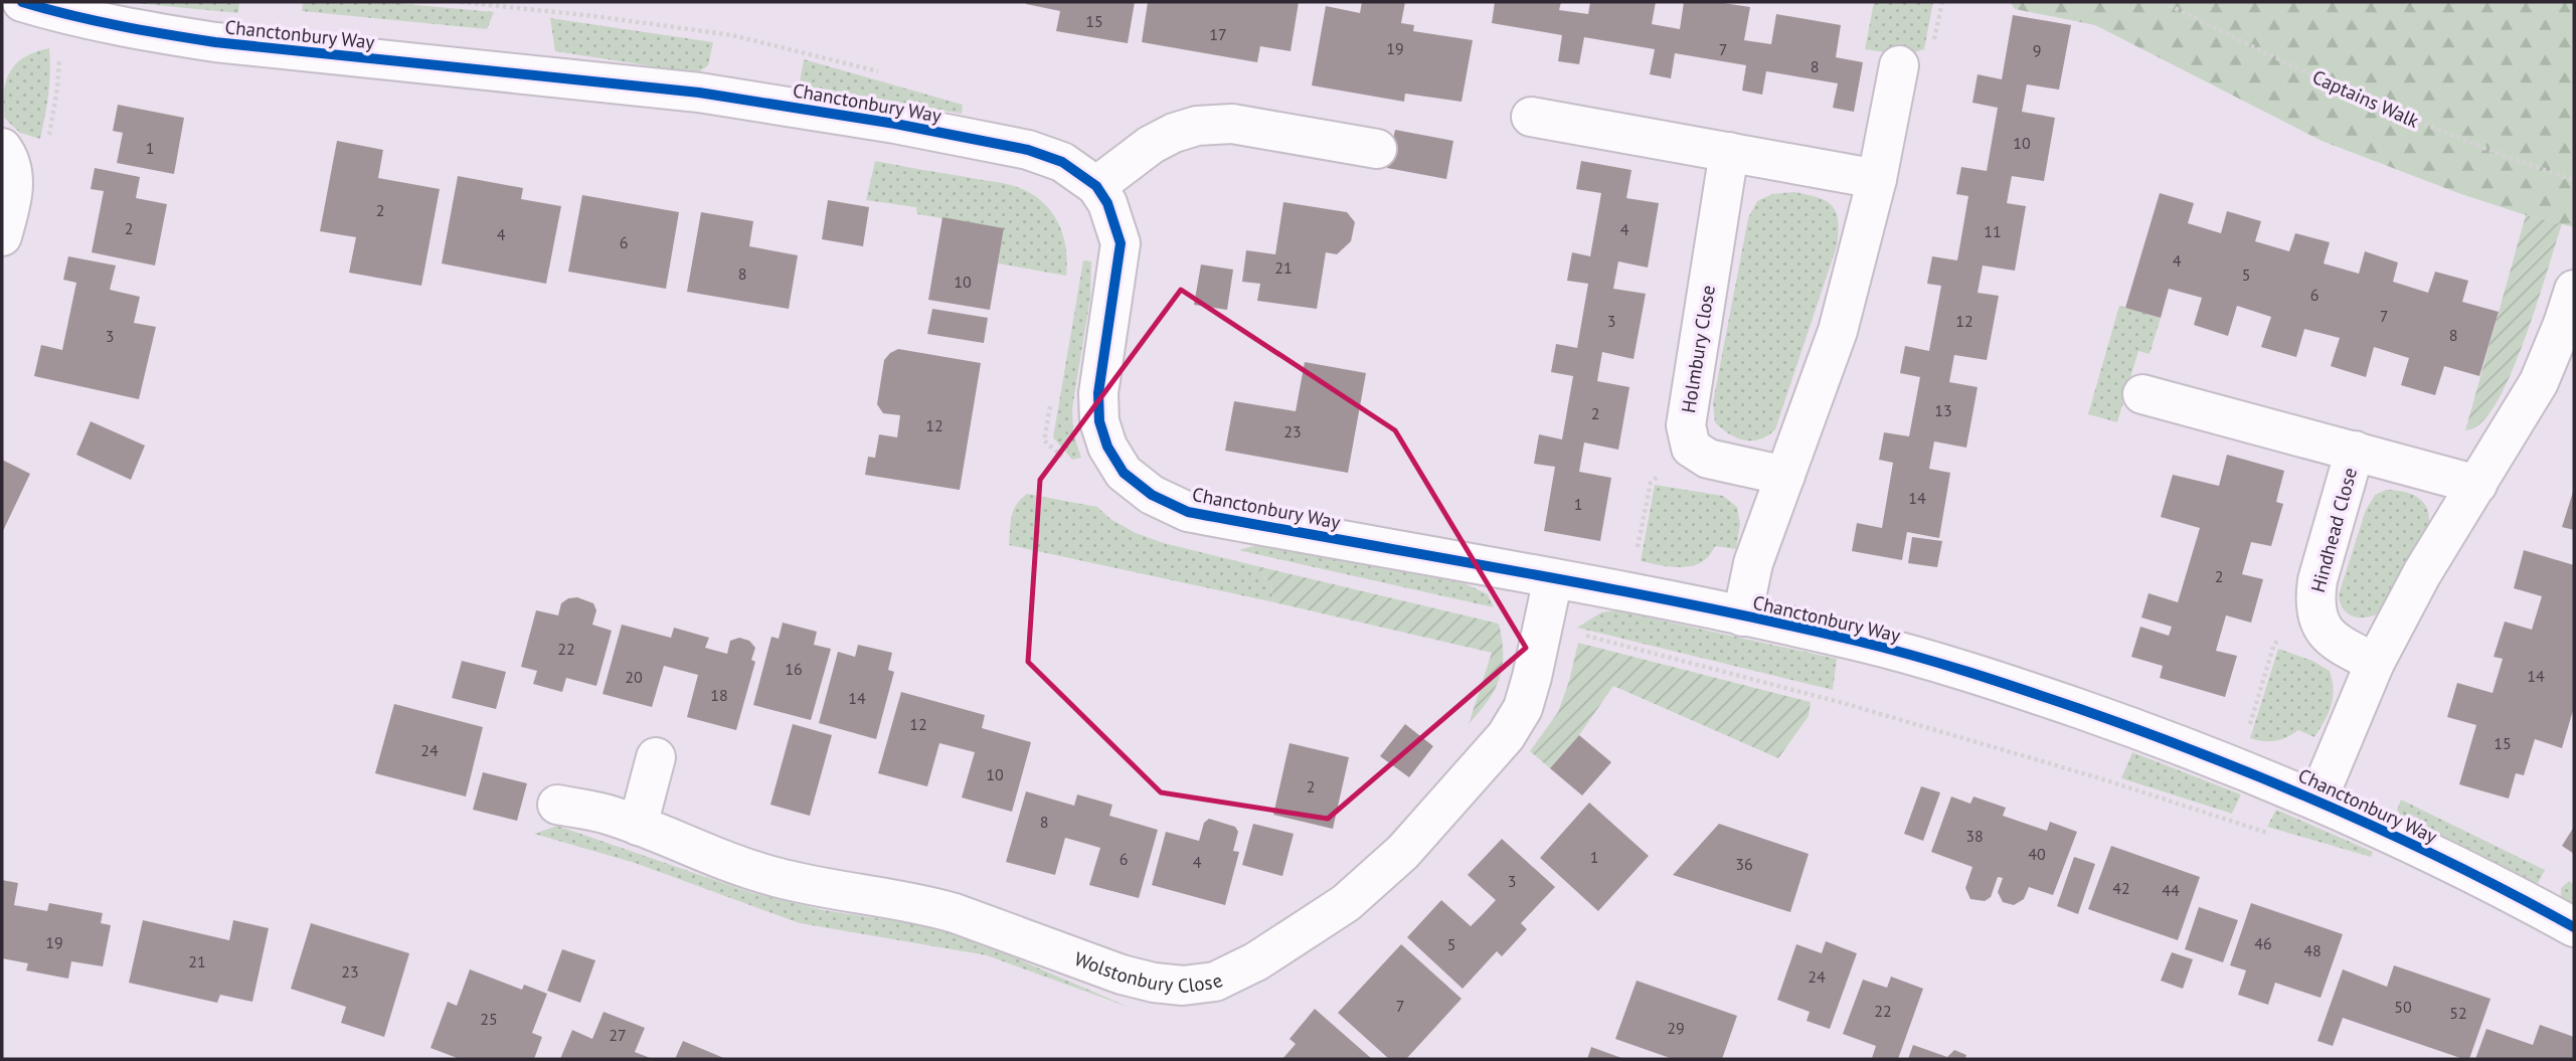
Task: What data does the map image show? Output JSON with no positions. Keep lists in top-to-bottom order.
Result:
{
  "streets": {
    "street": [
      "Chanctonbury Way",
      "Holmbury Close",
      "Hindhead Close",
      "Wolstonbury Close"
    ],
    "path": ["Captains Walk"]
  },
  "crossings": [
    ["Chanctonbury Way", "Wolstonbury Close"]
  ],
  "house_numbers": [
    "15",
    "17",
    "19",
    "7",
    "9",
    "8",
    "10",
    "1",
    "2",
    "2",
    "4",
    "11",
    "4",
    "6",
    "4",
    "21",
    "8",
    "5",
    "10",
    "6",
    "7",
    "3",
    "12",
    "8",
    "3",
    "13",
    "2",
    "12",
    "23",
    "14",
    "1",
    "2",
    "22",
    "16",
    "14",
    "20",
    "18",
    "14",
    "12",
    "15",
    "24",
    "10",
    "2",
    "8",
    "38",
    "40",
    "1",
    "6",
    "4",
    "36",
    "3",
    "42",
    "44",
    "19",
    "46",
    "5",
    "48",
    "21",
    "23",
    "24",
    "7",
    "50",
    "22",
    "52",
    "25",
    "29",
    "27"
  ]
}
